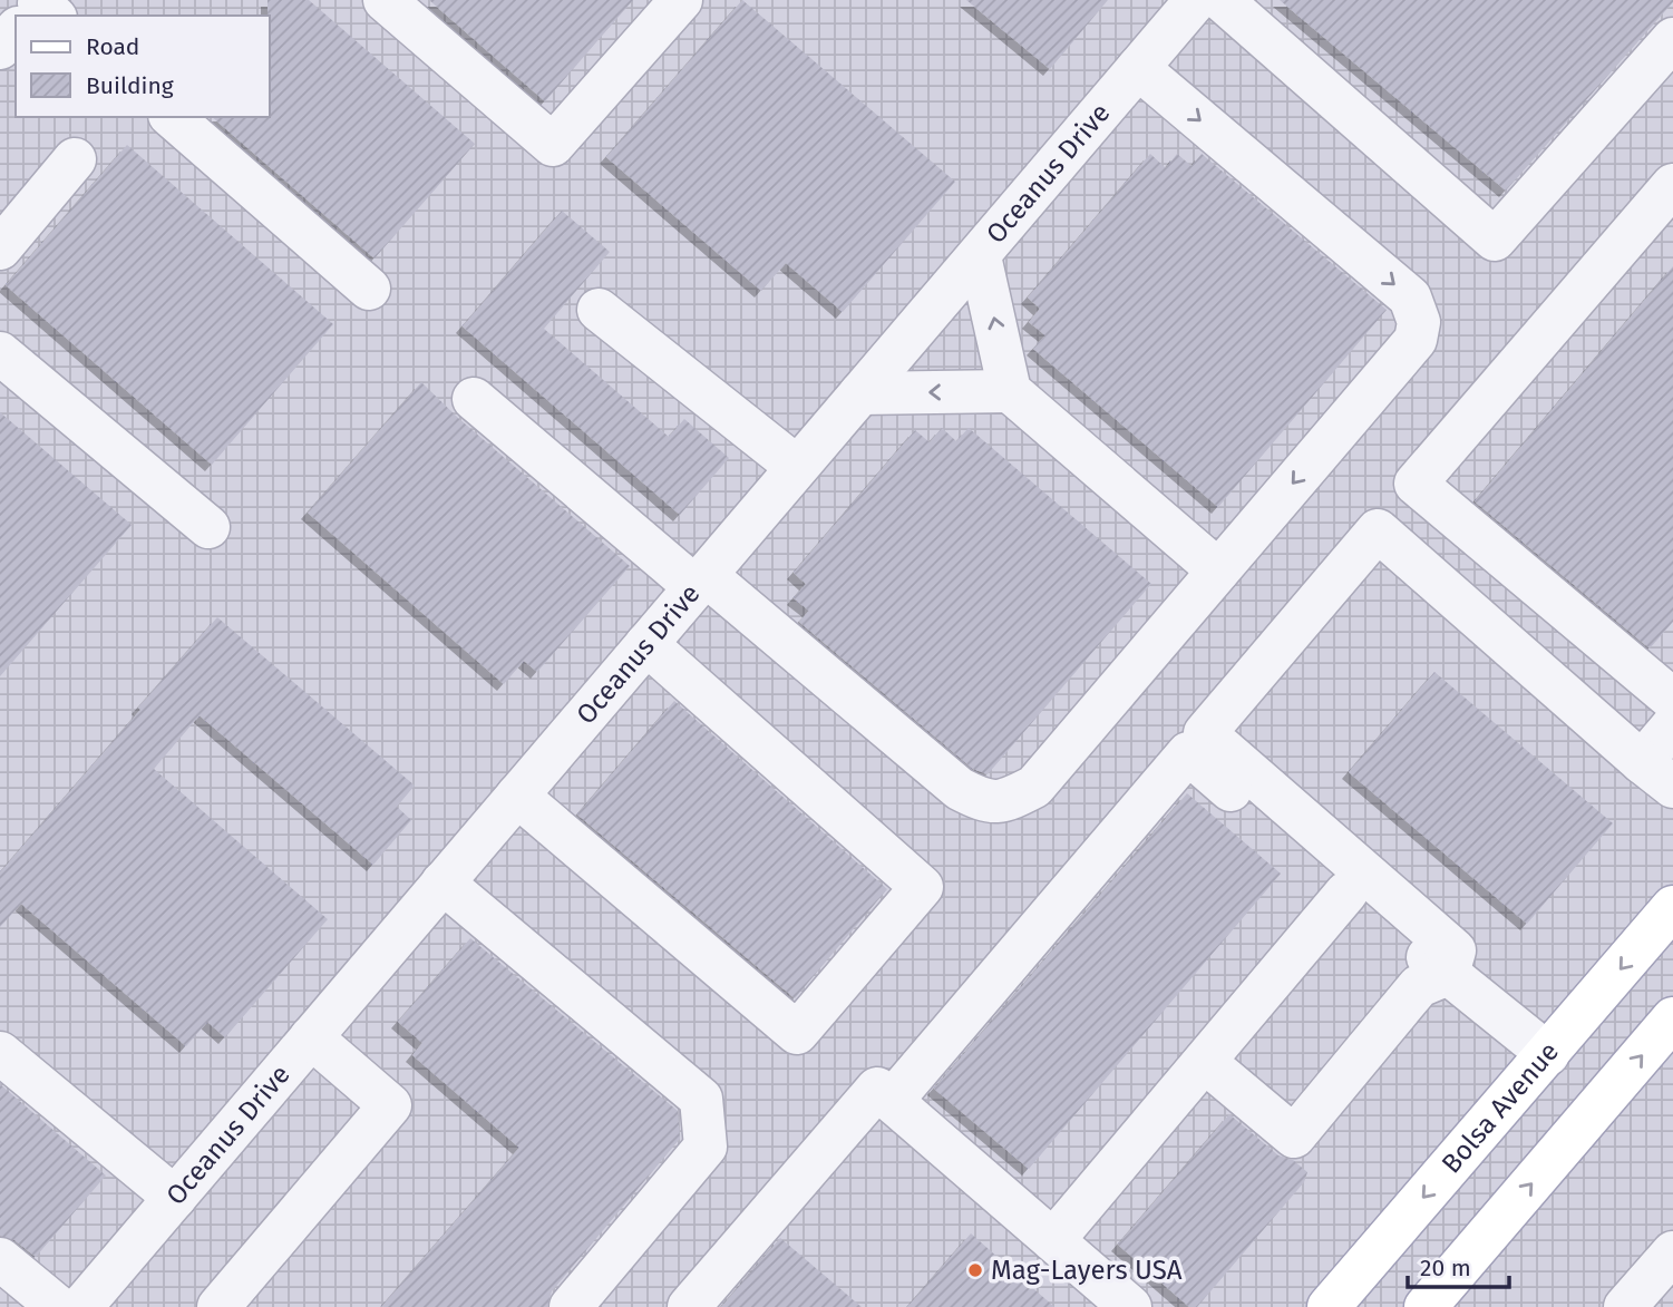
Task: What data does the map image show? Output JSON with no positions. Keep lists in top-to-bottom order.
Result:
{
  "streets": {
    "main road": ["Bolsa Avenue"],
    "street": ["Oceanus Drive"]
  },
  "places": ["Mag-Layers USA"],
  "legend": ["Road", "Building"],
  "scale_bar": "20 m"
}
